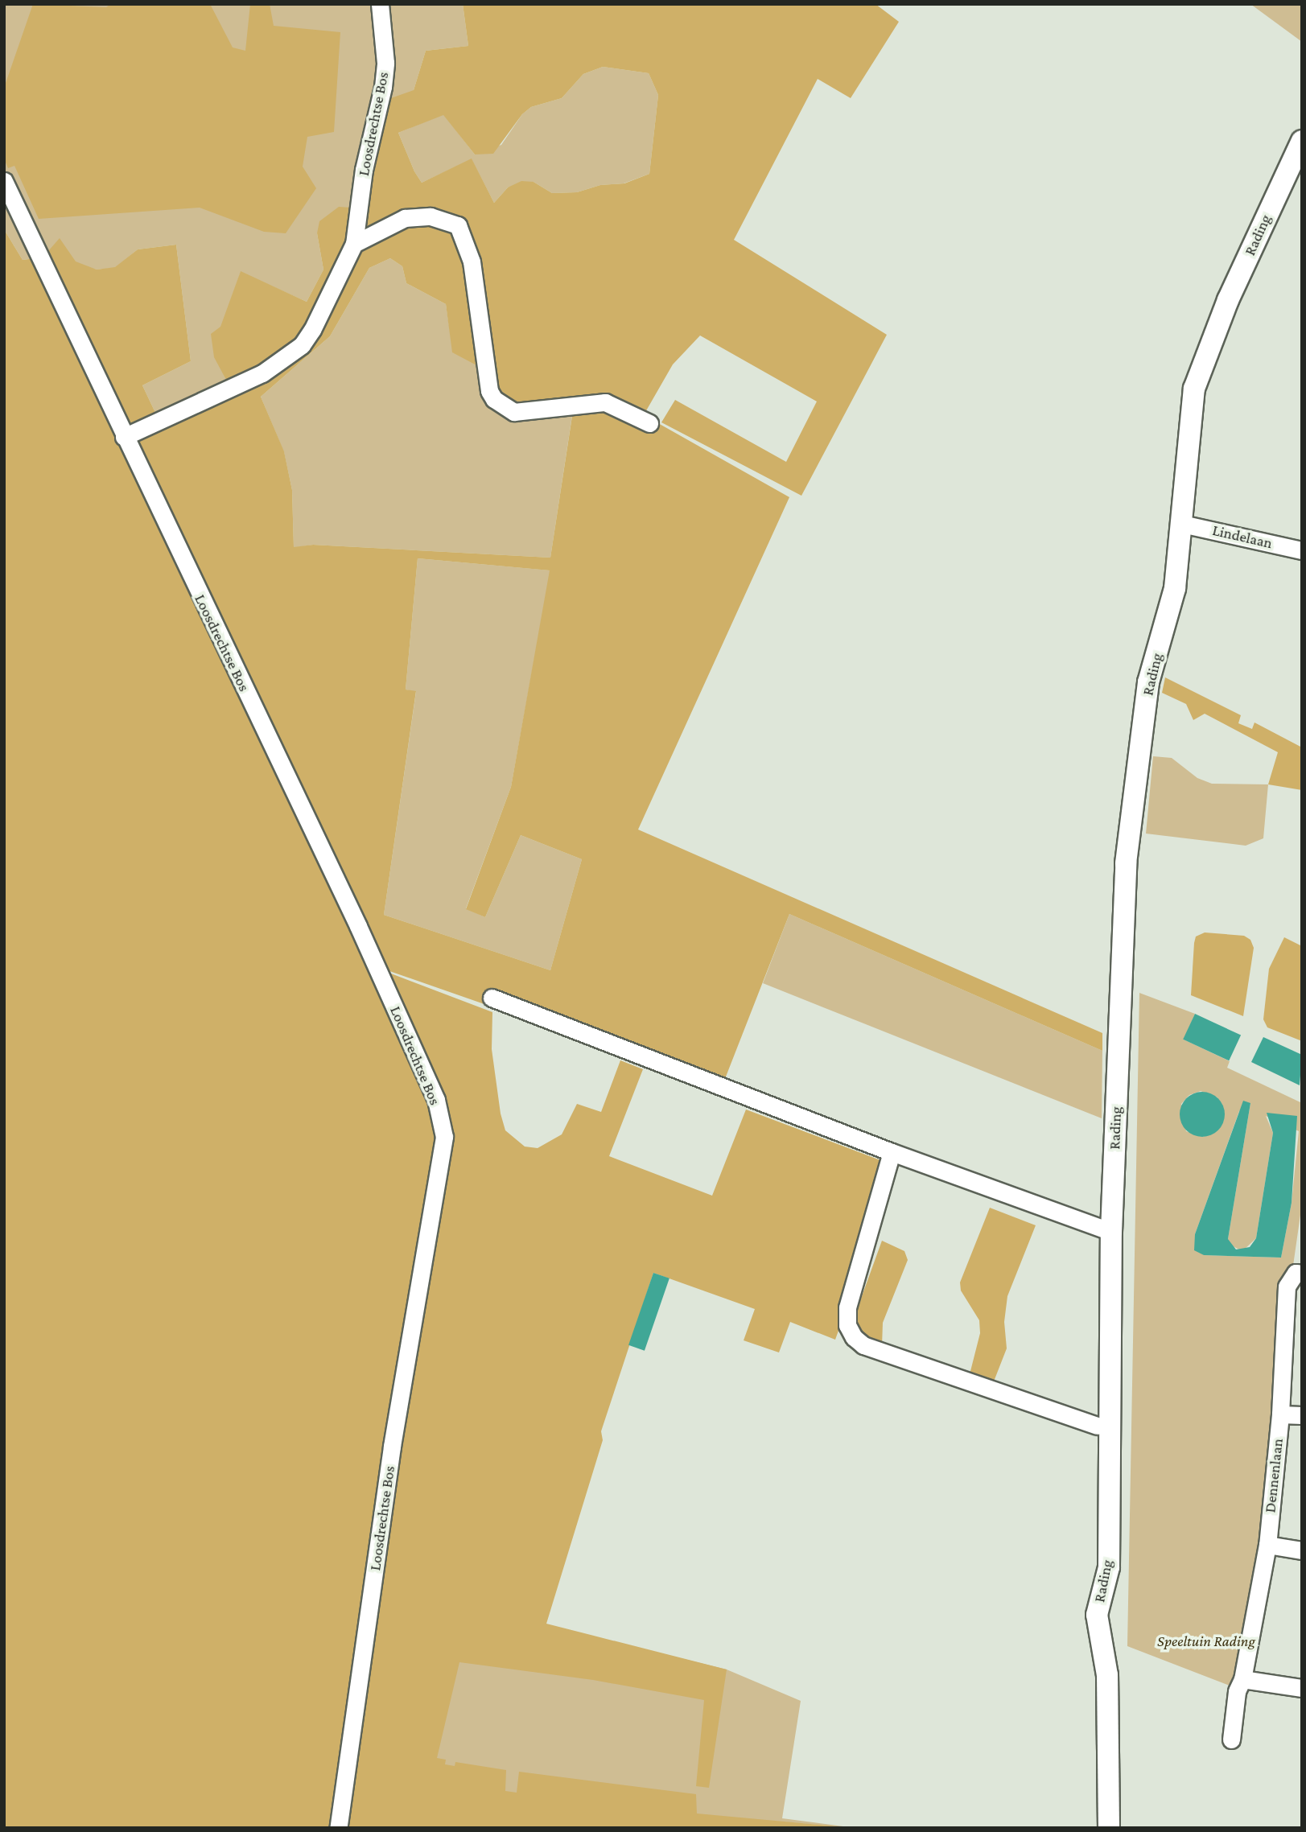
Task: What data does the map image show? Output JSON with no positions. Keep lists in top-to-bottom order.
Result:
{
  "streets": {
    "main road": ["Rading"],
    "street": ["Loosdrechtse Bos", "Lindelaan", "Dennenlaan"]
  },
  "crossings": [
    ["Rading", "Lindelaan"]
  ],
  "parks": ["Speeltuin Rading"]
}
